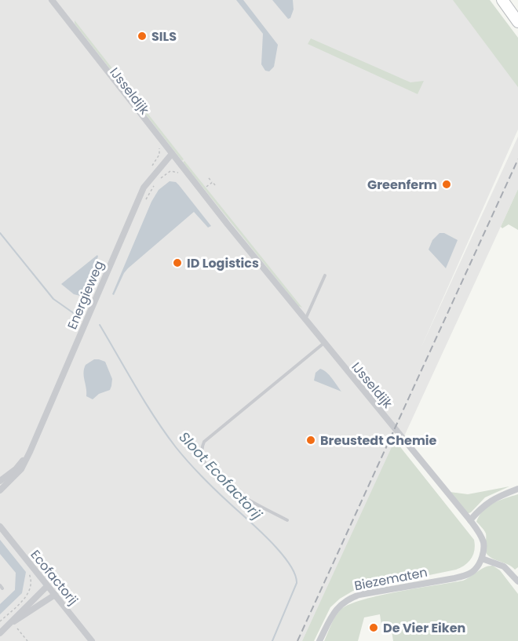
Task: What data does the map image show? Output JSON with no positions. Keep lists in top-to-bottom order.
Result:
{
  "streets": {
    "street": [
      "IJsseldijk",
      "Energieweg",
      "Ecofactorij",
      "Biezematen"
    ]
  },
  "crossings": [
    ["IJsseldijk", "Energieweg"],
    ["IJsseldijk", "Biezematen"]
  ],
  "water": ["Sloot Ecofactorij"],
  "places": [
    "SILS",
    "Greenferm",
    "ID Logistics",
    "Breustedt Chemie",
    "De Vier Eiken"
  ]
}
